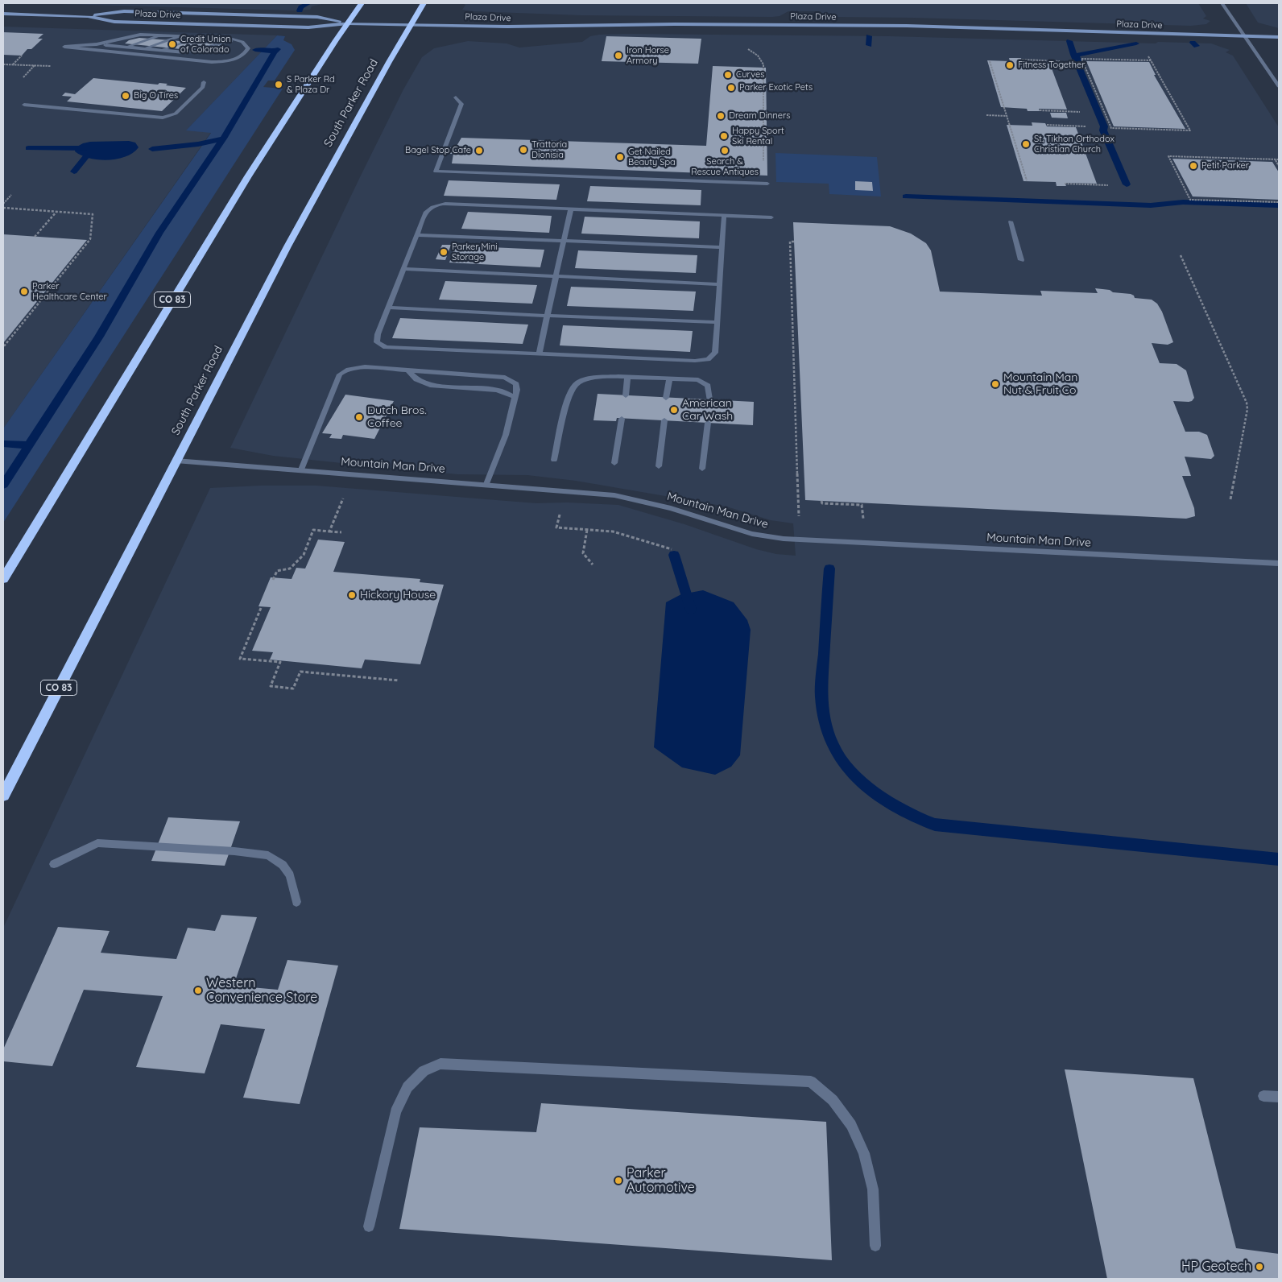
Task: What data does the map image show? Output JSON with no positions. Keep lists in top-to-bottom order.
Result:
{
  "streets": {
    "highway": ["South Parker Road", "CO 83"],
    "street": ["Plaza Drive", "Mountain Man Drive"]
  },
  "crossings": [
    ["Plaza Drive", "South Parker Road"],
    ["Plaza Drive", "CO 83"],
    ["South Parker Road", "Mountain Man Drive"]
  ],
  "places": [
    "Credit Union of Colorado",
    "Iron Horse Armory",
    "Fitness Together",
    "Curves",
    "S Parker Rd & Plaza Dr",
    "Parker Exotic Pets",
    "Big O Tires",
    "Dream Dinners",
    "Happy Sport Ski Rental",
    "St. Tikhon Orthodox Christian Church",
    "Trattoria Dionisia",
    "Bagel Stop Cafe",
    "Search & Rescue Antiques",
    "Get Nailed Beauty Spa",
    "Petit Parker",
    "Parker Mini Storage",
    "Parker Healthcare Center",
    "Mountain Man Nut & Fruit Co",
    "American Car Wash",
    "Dutch Bros. Coffee",
    "Hickory House",
    "Western Convenience Store",
    "Parker Automotive",
    "HP Geotech"
  ]
}
